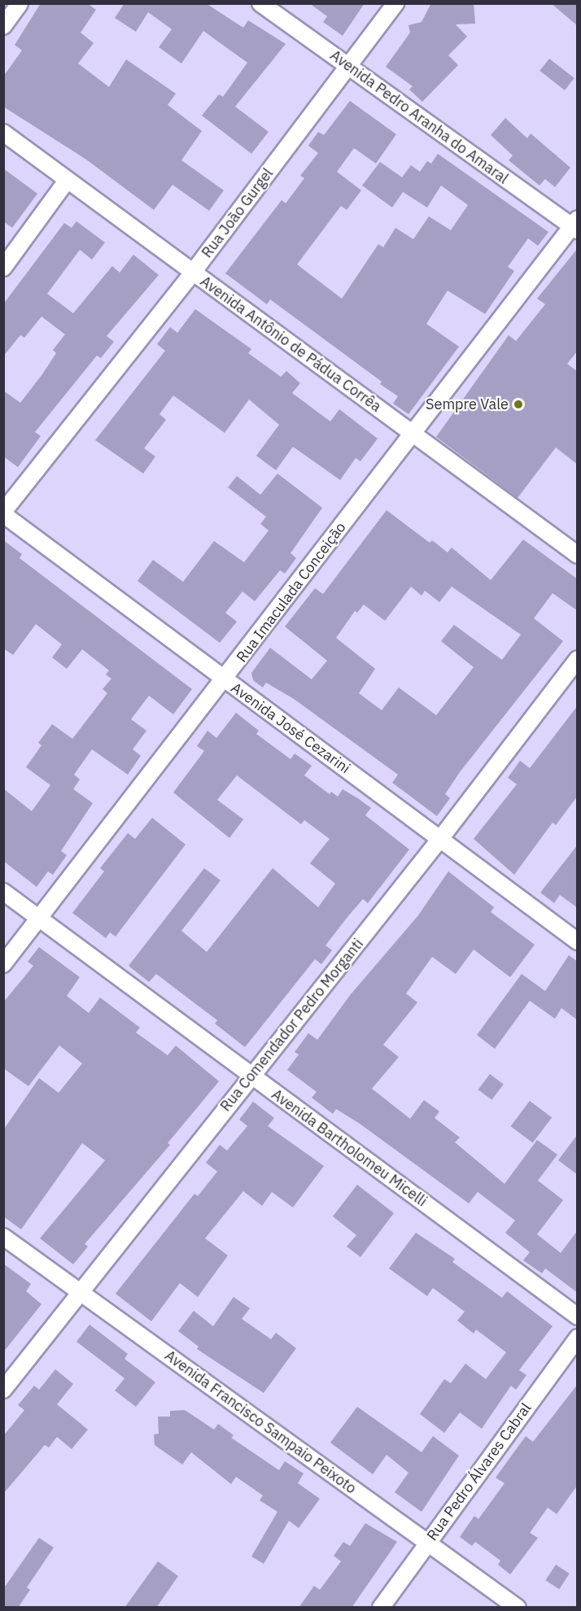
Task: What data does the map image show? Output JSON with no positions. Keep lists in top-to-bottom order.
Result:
{
  "streets": {
    "street": [
      "Avenida Pedro Aranha do Amaral",
      "Rua João Gurgel",
      "Avenida Antônio de Pádua Corrêa",
      "Rua Imaculada Conceição",
      "Avenida José Cezarini",
      "Rua Comendador Pedro Morganti",
      "Avenida Bartholomeu Micelli",
      "Avenida Francisco Sampaio Peixoto",
      "Rua Pedro Álvares Cabral"
    ]
  },
  "crossings": [
    ["Avenida Pedro Aranha do Amaral", "Rua João Gurgel"],
    ["Avenida Pedro Aranha do Amaral", "Rua Imaculada Conceição"],
    ["Rua João Gurgel", "Avenida Antônio de Pádua Corrêa"],
    ["Rua João Gurgel", "Avenida José Cezarini"],
    ["Avenida Antônio de Pádua Corrêa", "Rua Imaculada Conceição"],
    ["Rua Imaculada Conceição", "Avenida José Cezarini"],
    ["Rua Imaculada Conceição", "Avenida Bartholomeu Micelli"],
    ["Avenida José Cezarini", "Rua Comendador Pedro Morganti"],
    ["Rua Comendador Pedro Morganti", "Avenida Bartholomeu Micelli"],
    ["Rua Comendador Pedro Morganti", "Avenida Francisco Sampaio Peixoto"],
    ["Avenida Francisco Sampaio Peixoto", "Rua Pedro Álvares Cabral"]
  ],
  "places": ["Sempre Vale"]
}
